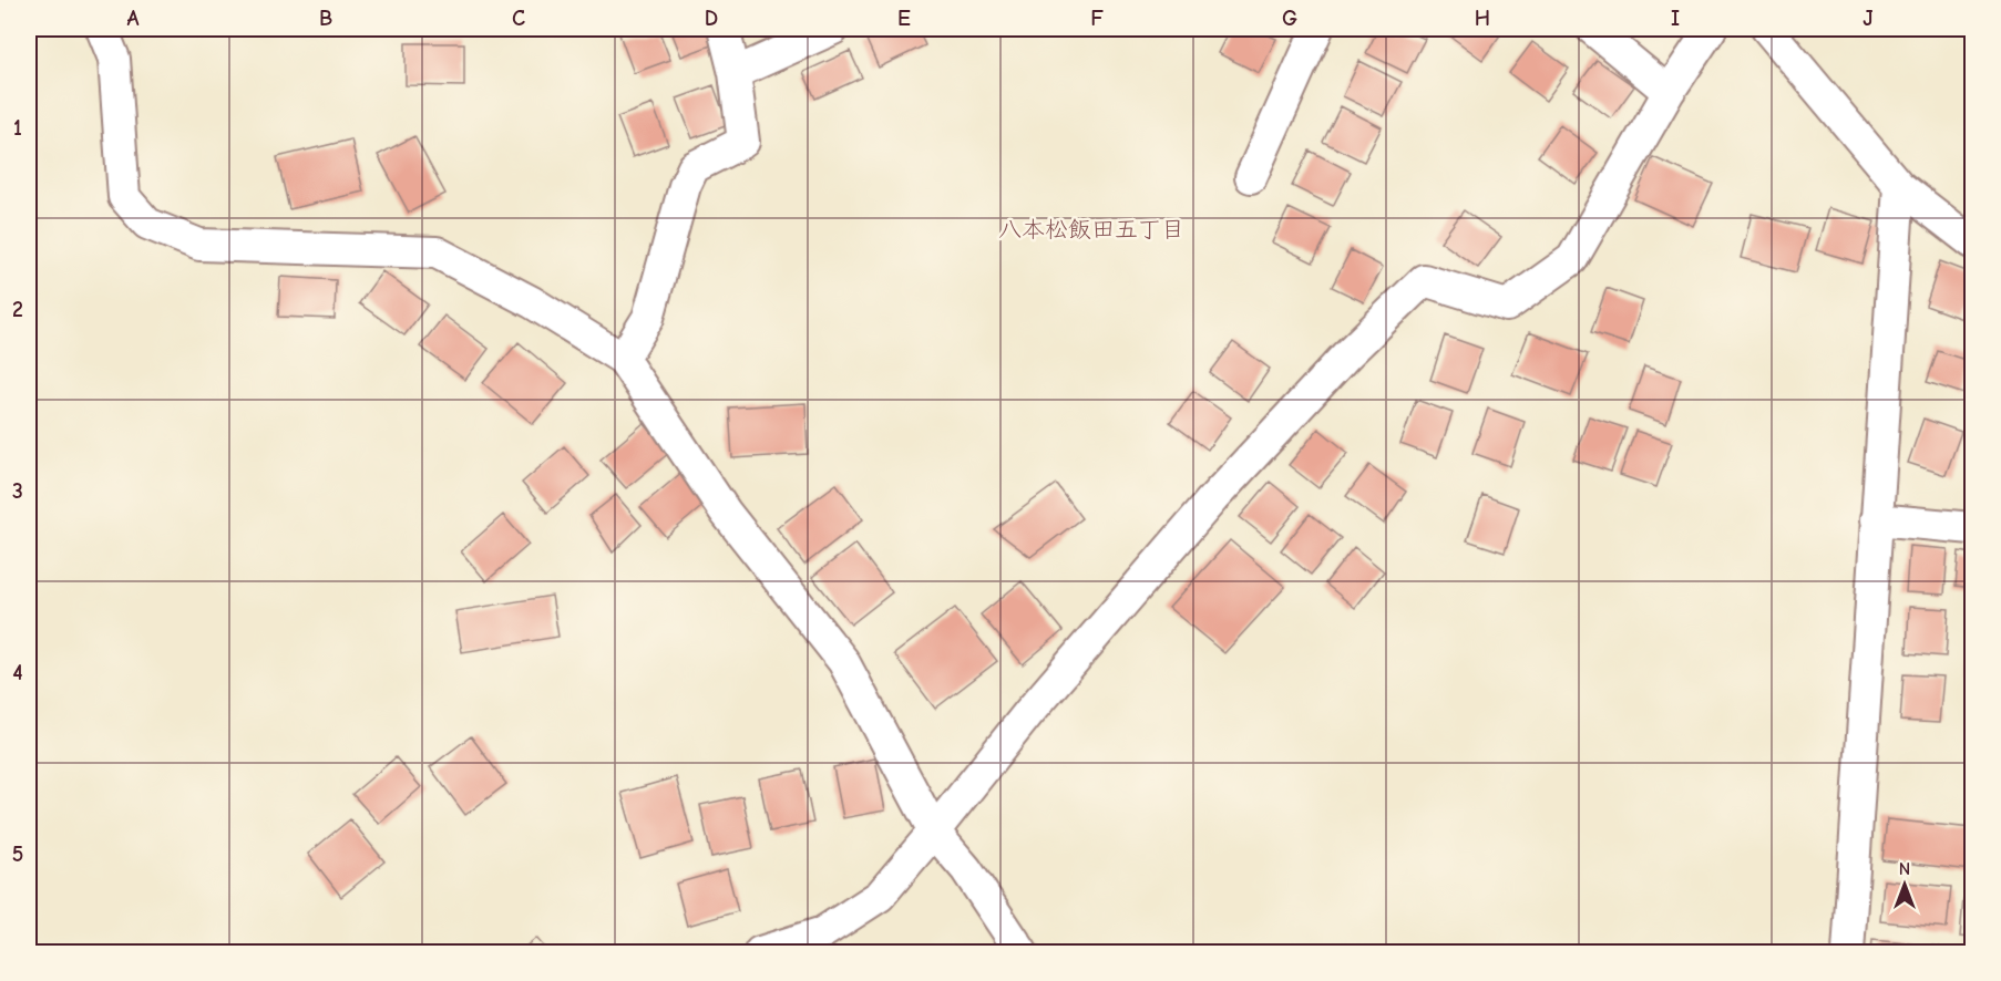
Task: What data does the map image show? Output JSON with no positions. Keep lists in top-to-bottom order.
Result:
{
  "districts": ["八本松飯田五丁目"],
  "north": "top",
  "grid": {
    "columns": [
      "A",
      "B",
      "C",
      "D",
      "E",
      "F",
      "G",
      "H",
      "I",
      "J"
    ],
    "rows": [
      "1",
      "2",
      "3",
      "4",
      "5"
    ]
  }
}
